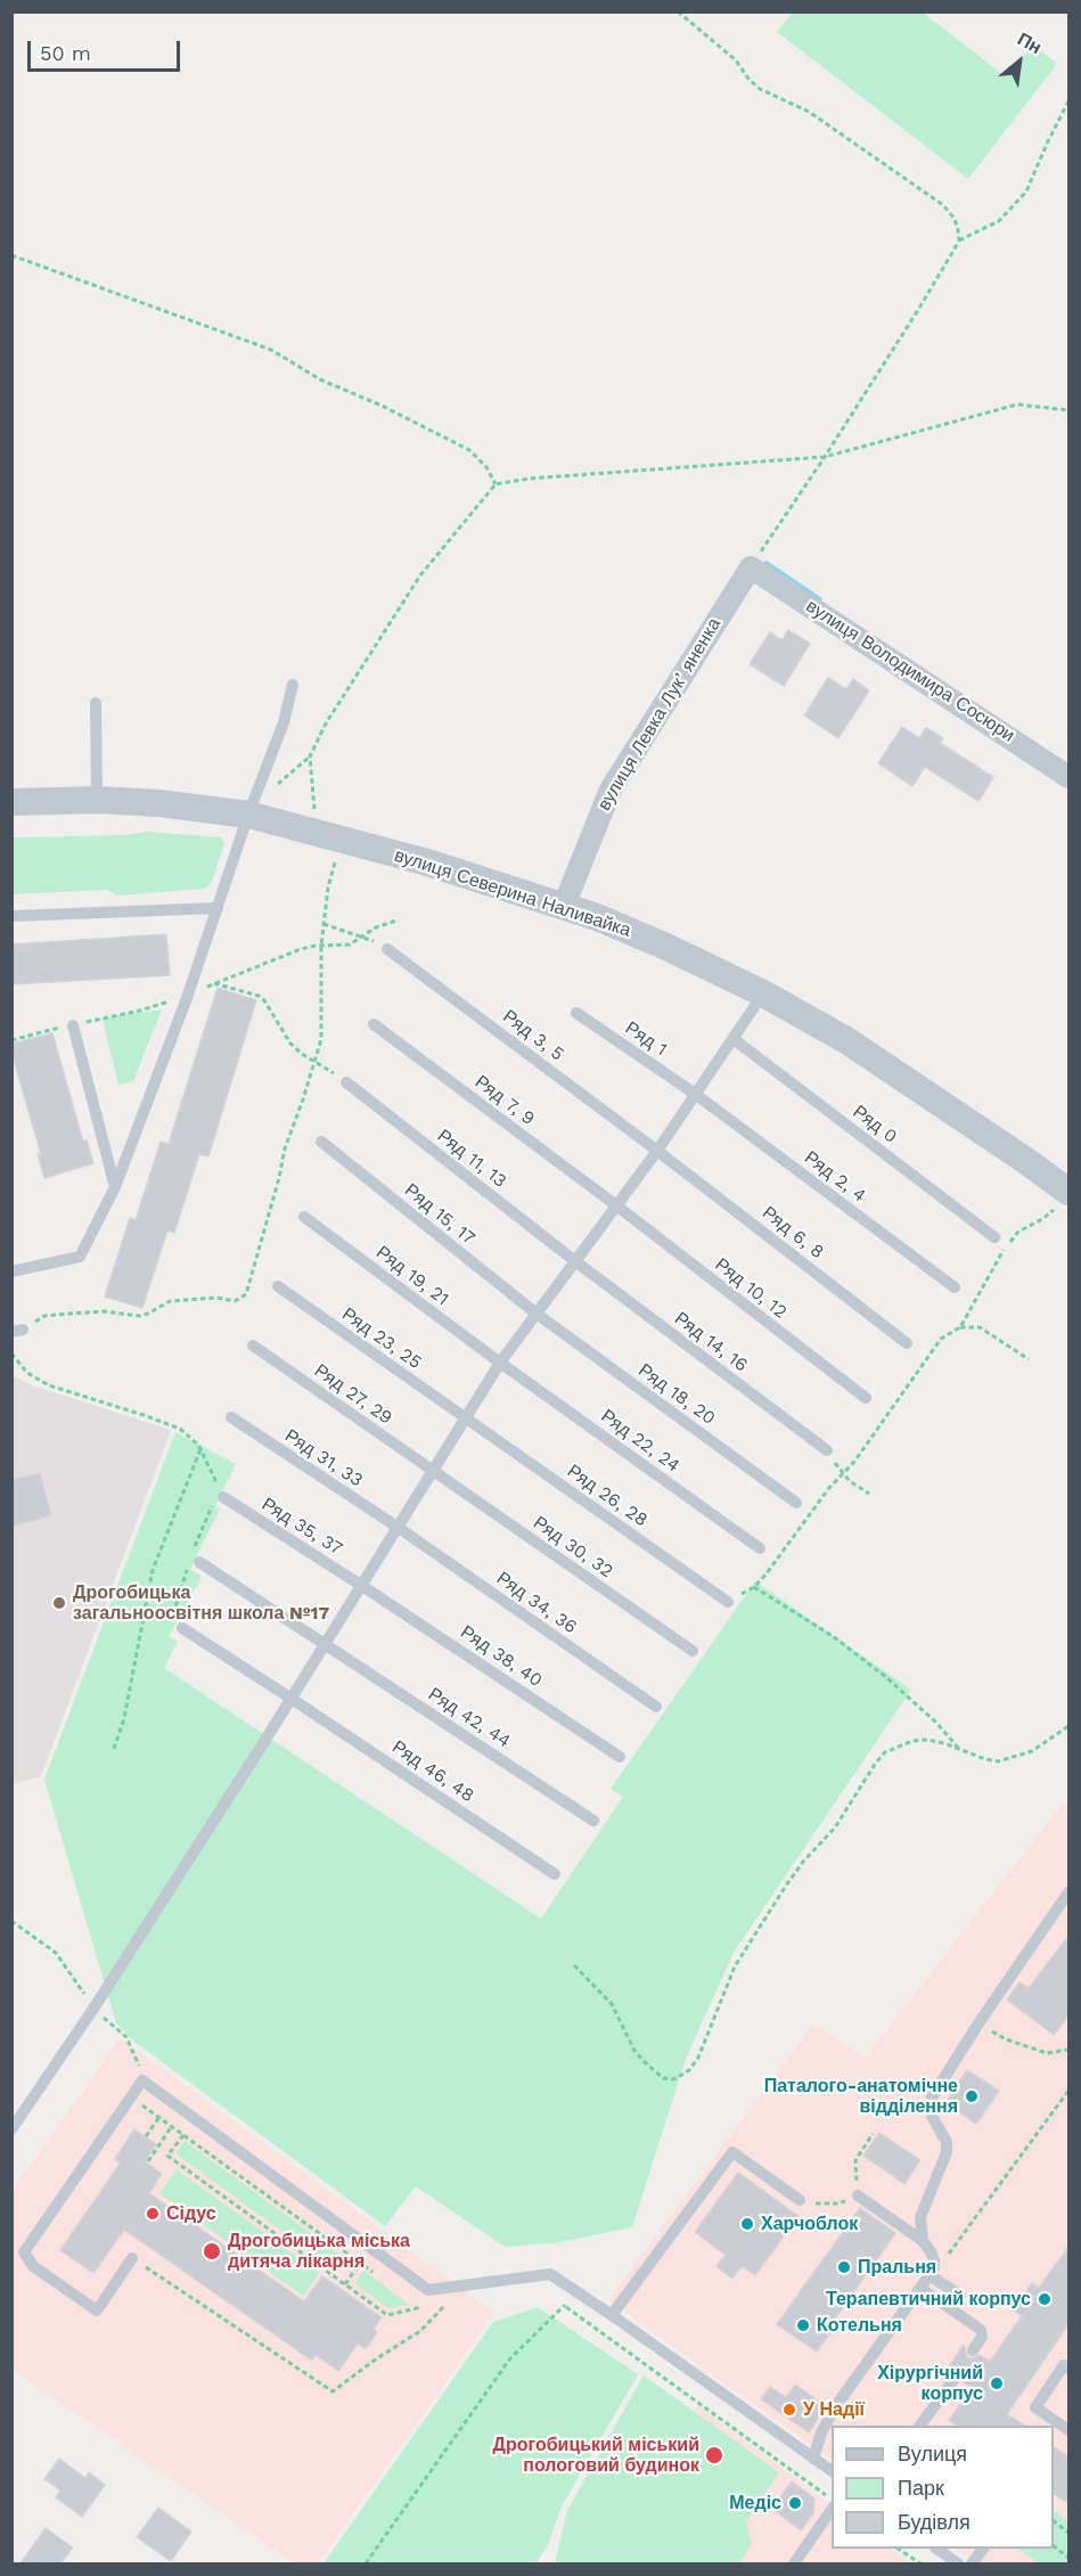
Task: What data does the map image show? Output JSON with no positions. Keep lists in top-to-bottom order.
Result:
{
  "streets": {
    "street": ["вулиця Володимира Сосюри", "вулиця Левка Лукʼяненка", "вулиця Северина Наливайка"],
    "lane": [
      "Ряд 3, 5",
      "Ряд 1",
      "Ряд 7, 9",
      "Ряд 0",
      "Ряд 11, 13",
      "Ряд 2, 4",
      "Ряд 15, 17",
      "Ряд 6, 8",
      "Ряд 19, 21",
      "Ряд 10, 12",
      "Ряд 23, 25",
      "Ряд 14, 16",
      "Ряд 27, 29",
      "Ряд 18, 20",
      "Ряд 22, 24",
      "Ряд 31, 33",
      "Ряд 26, 28",
      "Ряд 35, 37",
      "Ряд 30, 32",
      "Ряд 34, 36",
      "Ряд 38, 40",
      "Ряд 42, 44",
      "Ряд 46, 48"
    ]
  },
  "crossings": [
    ["вулиця Володимира Сосюри", "вулиця Левка Лукʼяненка"],
    ["вулиця Левка Лукʼяненка", "вулиця Северина Наливайка"],
    ["Ряд 3, 5", "Ряд 6, 8"],
    ["Ряд 1", "Ряд 2, 4"],
    ["Ряд 7, 9", "Ряд 10, 12"],
    ["Ряд 11, 13", "Ряд 14, 16"],
    ["Ряд 15, 17", "Ряд 18, 20"],
    ["Ряд 19, 21", "Ряд 22, 24"],
    ["Ряд 23, 25", "Ряд 26, 28"],
    ["Ряд 27, 29", "Ряд 30, 32"],
    ["Ряд 31, 33", "Ряд 34, 36"],
    ["Ряд 35, 37", "Ряд 38, 40"]
  ],
  "places": [
    "Дрогобицька загальноосвітня школа №17",
    "Паталого-анатомічне відділення",
    "Сідус",
    "Харчоблок",
    "Дрогобицька міська дитяча лікарня",
    "Пральня",
    "Терапевтичний корпус",
    "Котельня",
    "Хірургічний корпус",
    "У Надії",
    "Дрогобицький міський пологовий будинок",
    "Медіс"
  ],
  "legend": ["Вулиця", "Парк", "Будівля"],
  "scale_bar": "50 m",
  "north": "top right"
}
